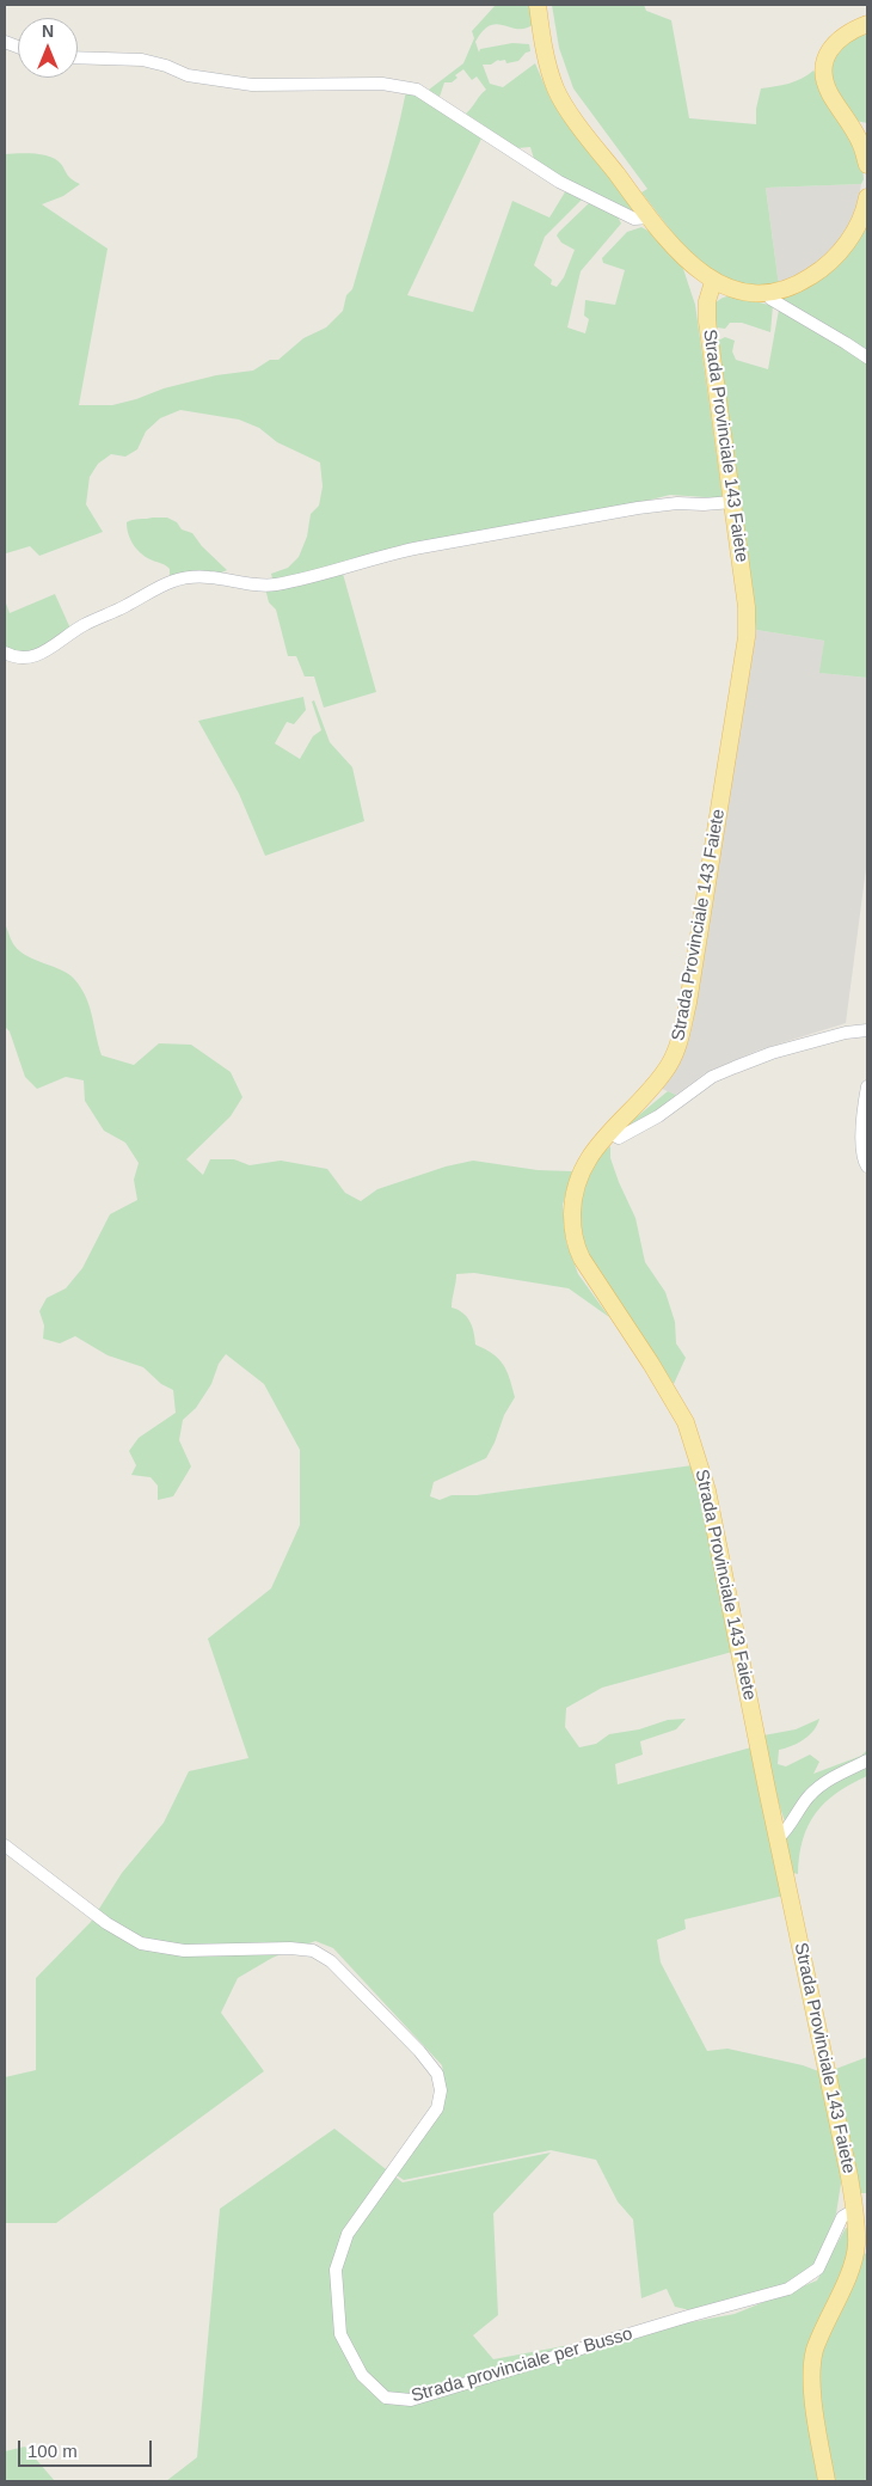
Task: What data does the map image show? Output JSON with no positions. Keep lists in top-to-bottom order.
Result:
{
  "streets": {
    "main road": ["Strada Provinciale 143 Faiete"],
    "street": ["Strada provinciale per Busso"]
  },
  "crossings": [
    ["Strada Provinciale 143 Faiete", "Strada provinciale per Busso"]
  ],
  "scale_bar": "100 m",
  "north": "top"
}
